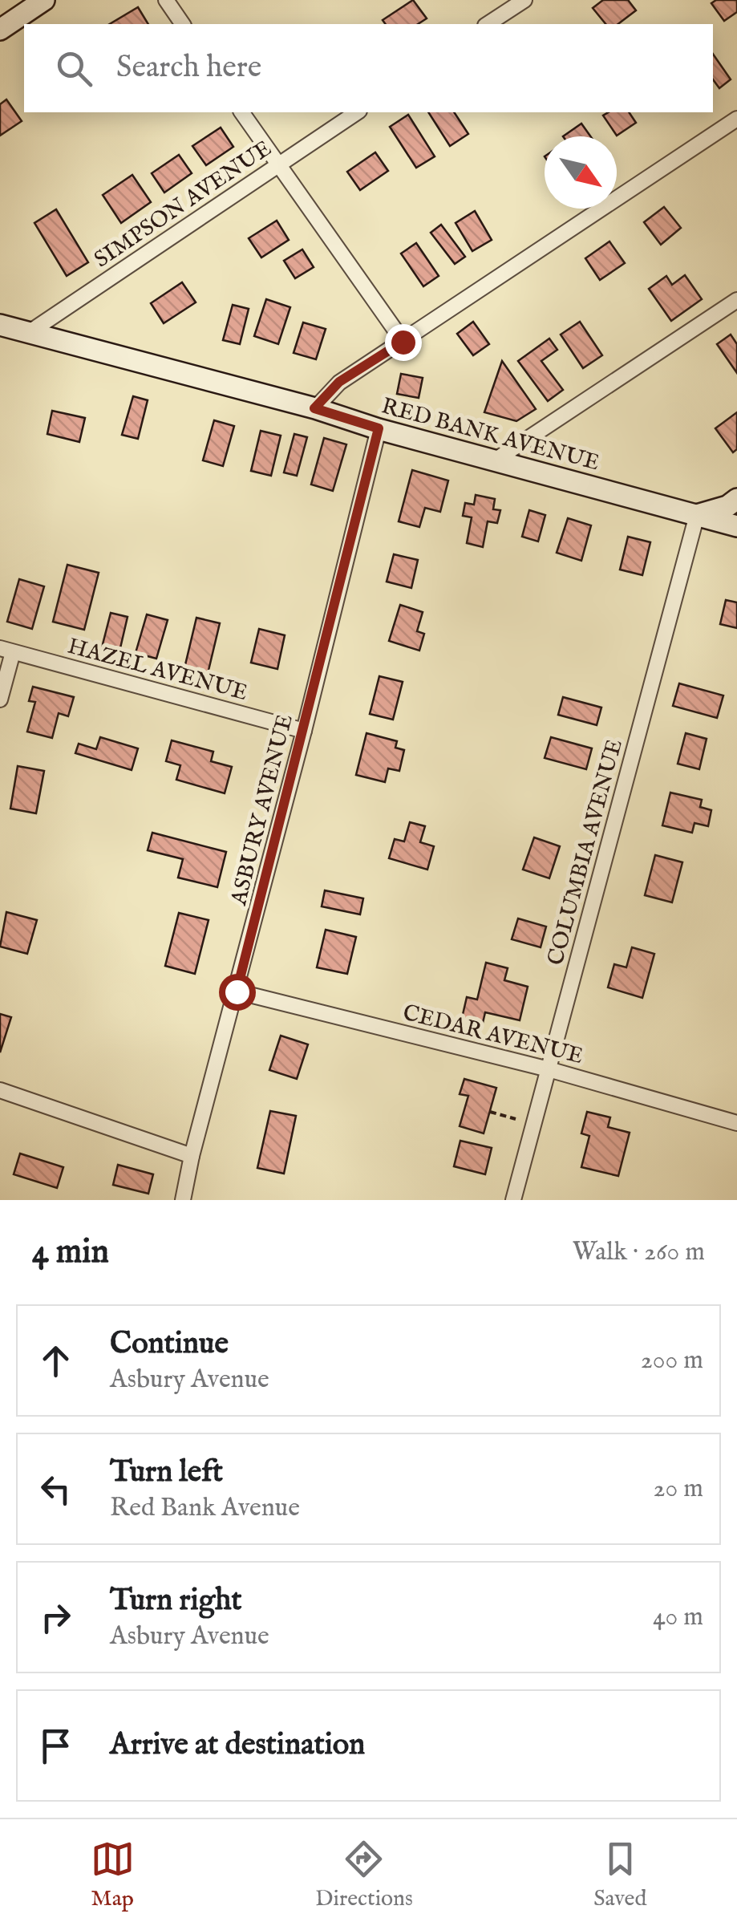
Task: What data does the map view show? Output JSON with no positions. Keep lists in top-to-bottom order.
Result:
{
  "streets": {
    "street": [
      "SIMPSON AVENUE",
      "RED BANK AVENUE",
      "HAZEL AVENUE",
      "ASBURY AVENUE",
      "COLUMBIA AVENUE",
      "CEDAR AVENUE"
    ]
  },
  "crossings": [
    ["SIMPSON AVENUE", "RED BANK AVENUE"],
    ["RED BANK AVENUE", "ASBURY AVENUE"],
    ["RED BANK AVENUE", "COLUMBIA AVENUE"],
    ["HAZEL AVENUE", "ASBURY AVENUE"],
    ["ASBURY AVENUE", "CEDAR AVENUE"],
    ["COLUMBIA AVENUE", "CEDAR AVENUE"]
  ],
  "north": "bottom right",
  "page": {
    "search": "Search here",
    "heading": ["4 min", "Walk · 260 m"],
    "list": [
      ["Continue", "Asbury Avenue", "200 m"],
      ["Turn left", "Red Bank Avenue", "20 m"],
      ["Turn right", "Asbury Avenue", "40 m"],
      "Arrive at destination"
    ],
    "nav": ["Map", "Directions", "Saved"]
  }
}
